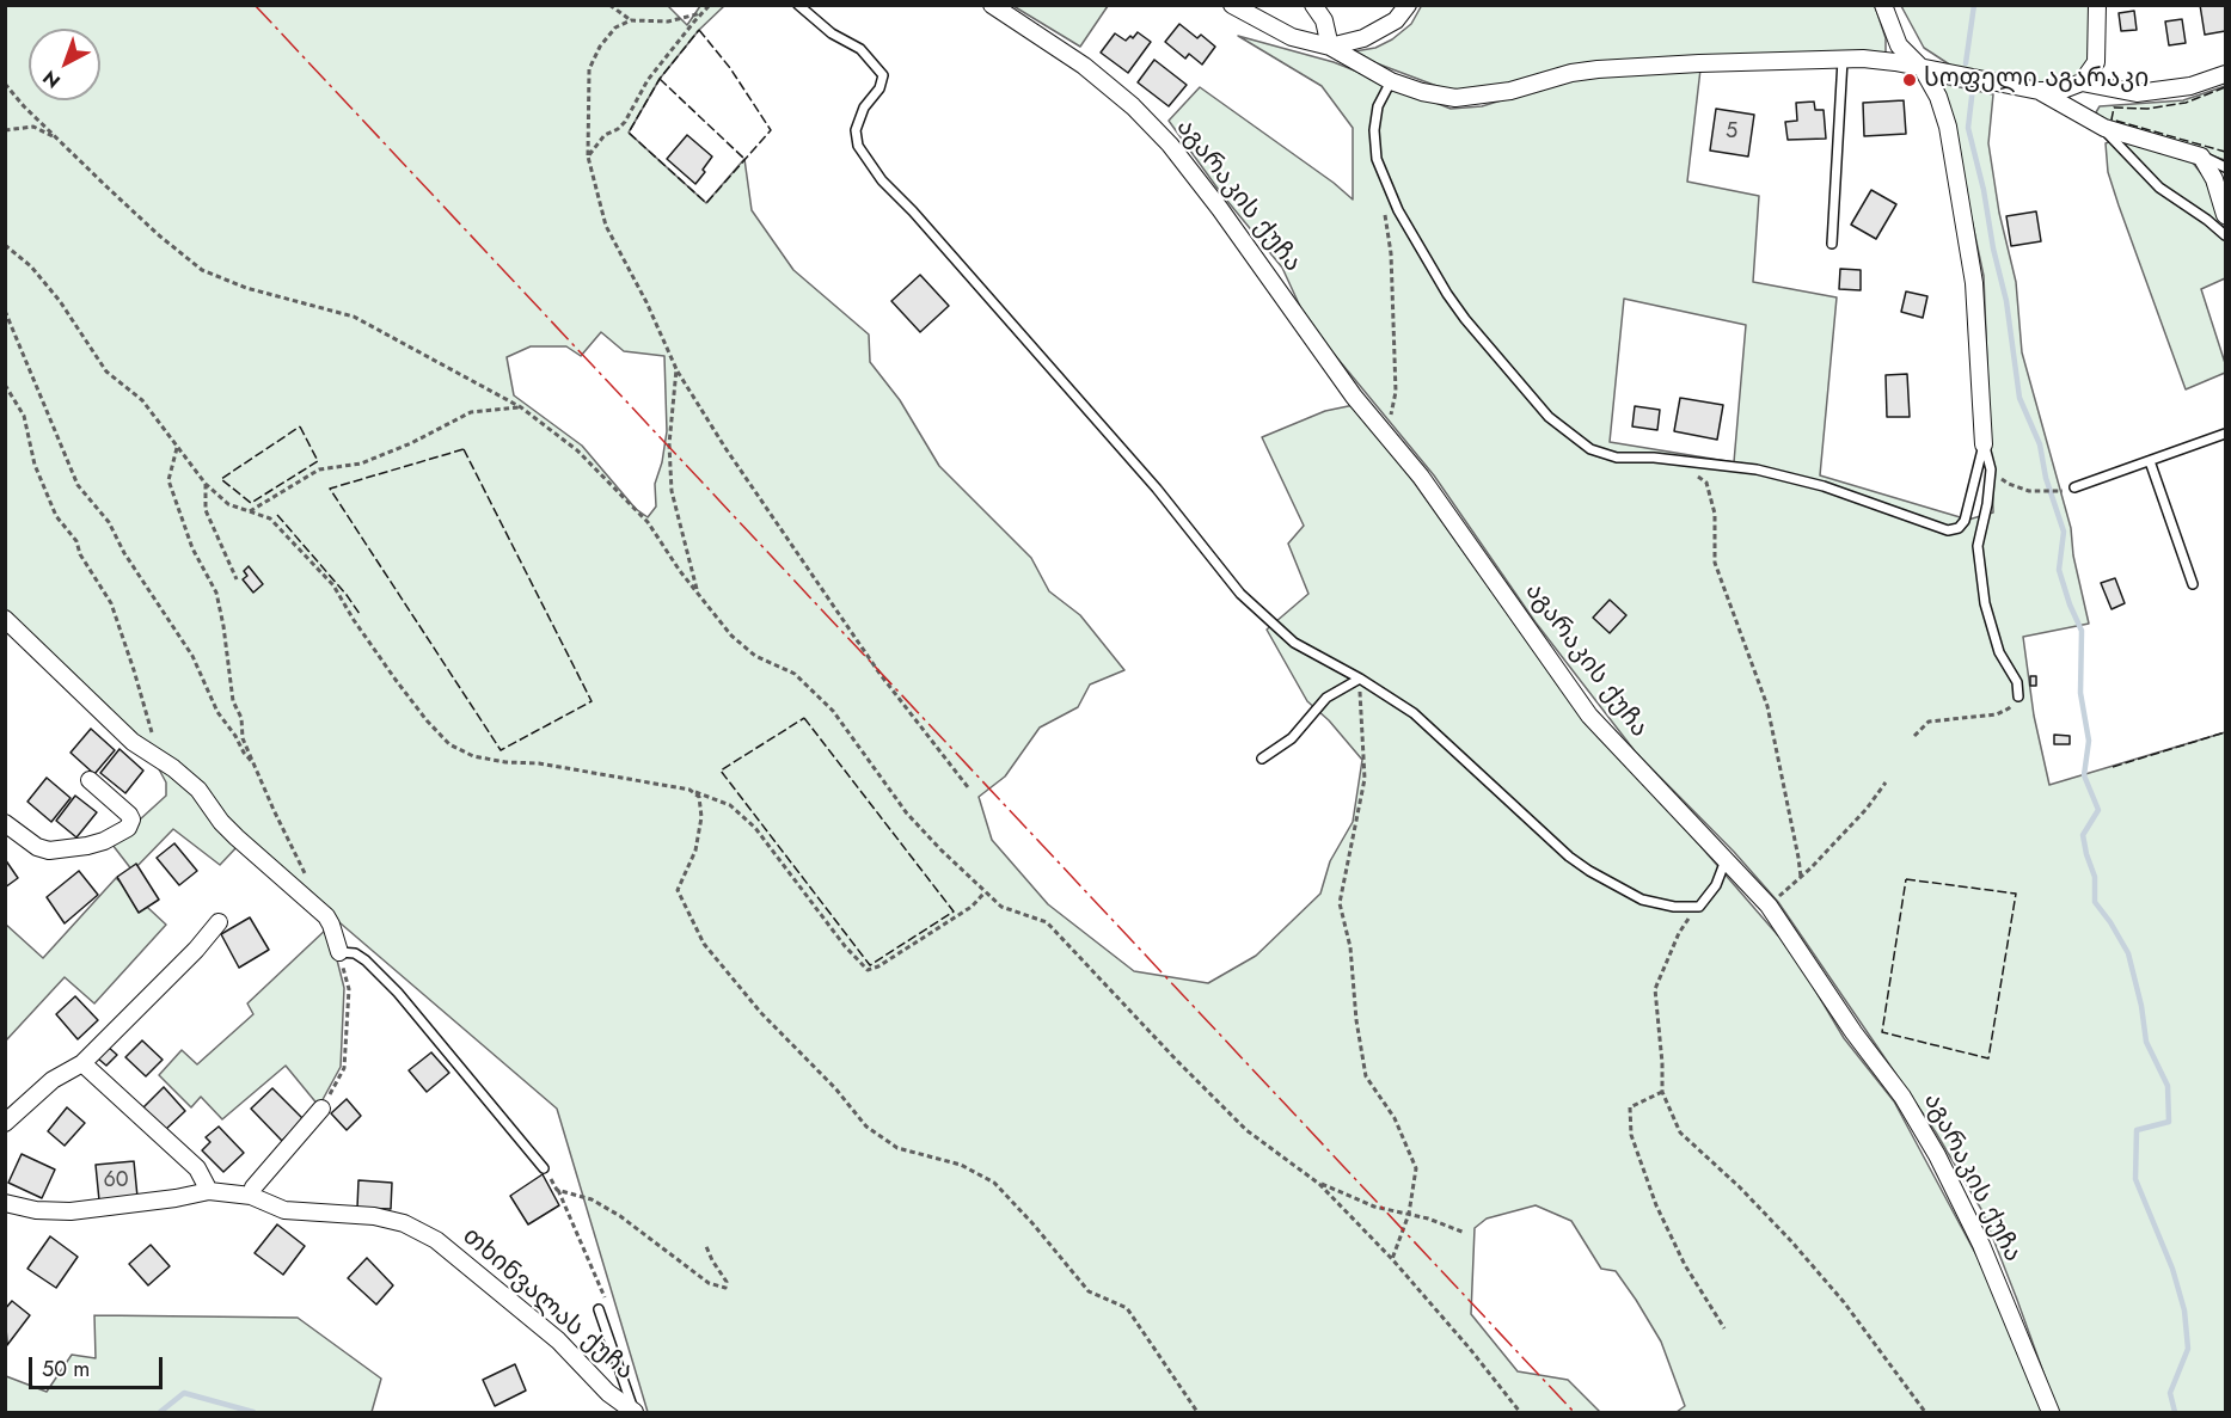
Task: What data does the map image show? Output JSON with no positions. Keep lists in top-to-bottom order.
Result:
{
  "streets": {
    "street": ["აგარაკის ქუჩა", "თხინვალას ქუჩა"]
  },
  "places": ["სოფელი აგარაკი"],
  "house_numbers": ["5", "60"],
  "scale_bar": "50 m",
  "north": "bottom left"
}
